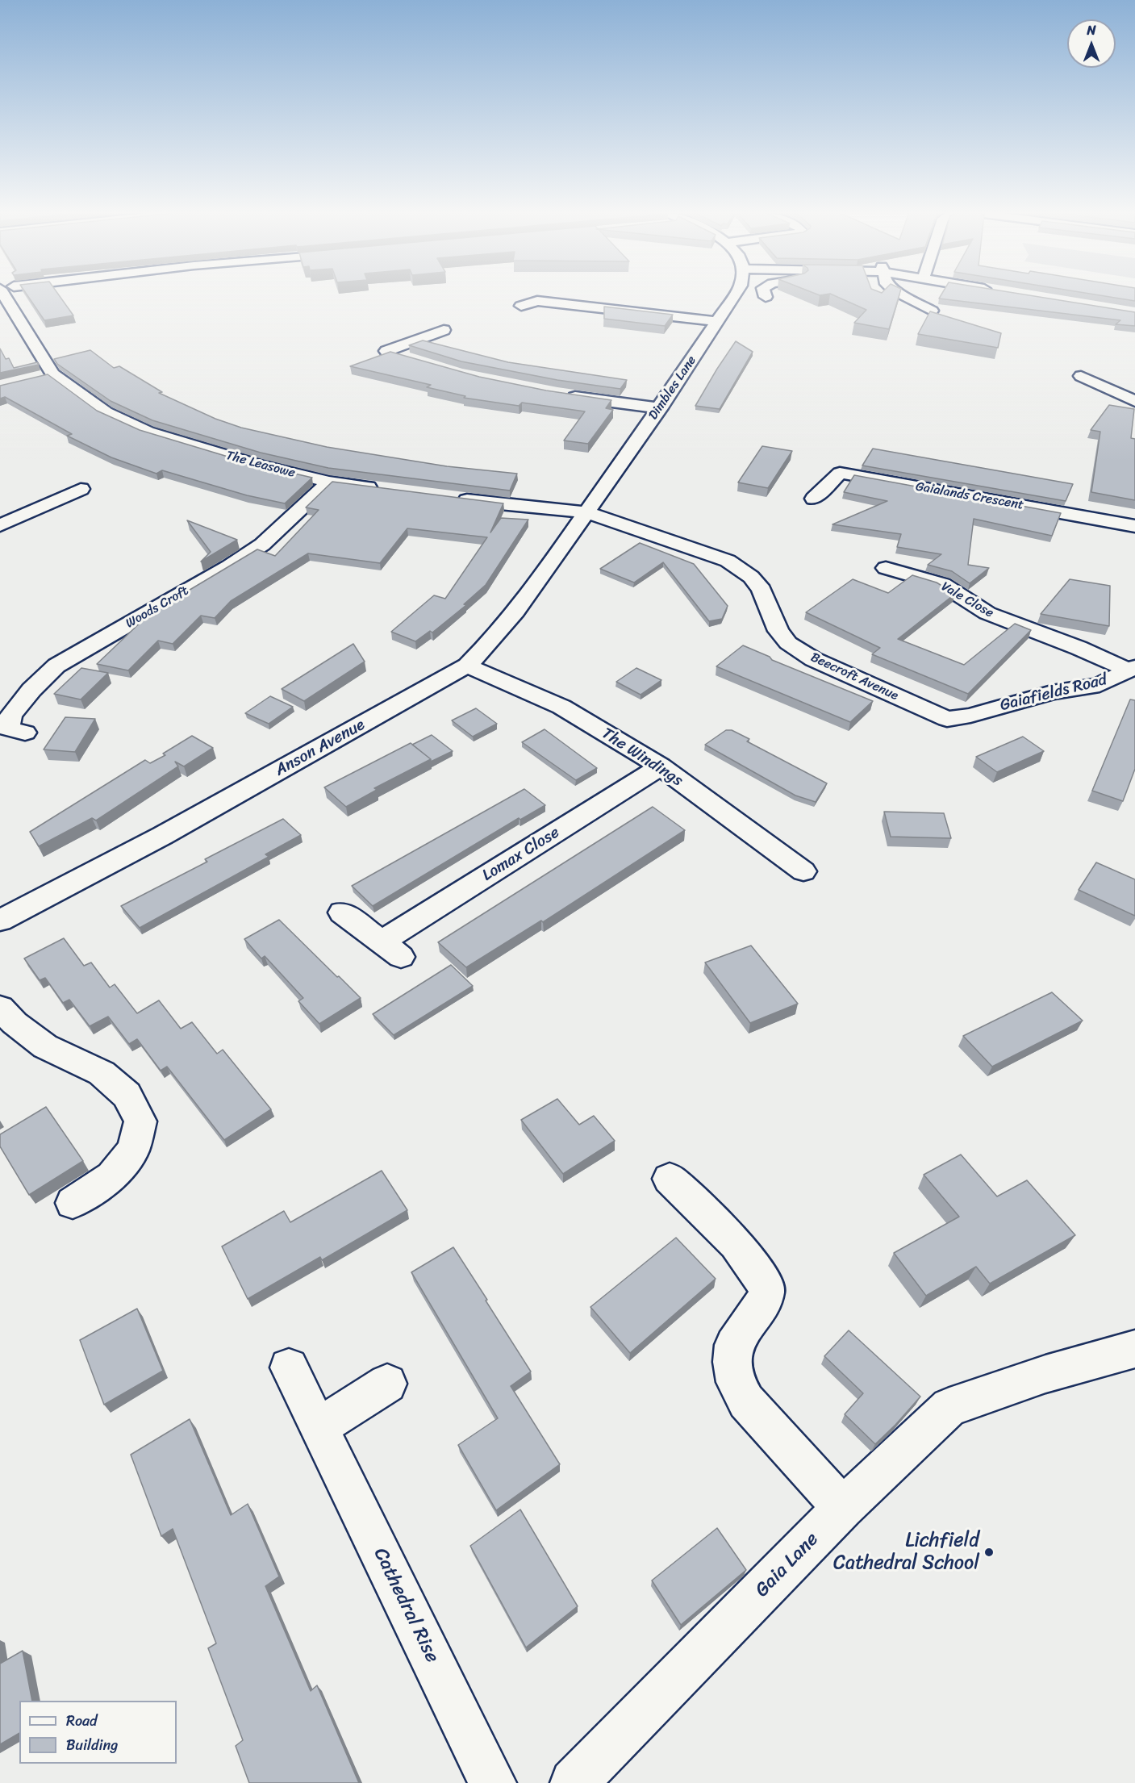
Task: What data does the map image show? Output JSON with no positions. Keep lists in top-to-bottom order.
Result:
{
  "streets": {
    "street": [
      "Dimbles Lane",
      "The Leasowe",
      "Gaialands Crescent",
      "Vale Close",
      "Woods Croft",
      "Beecroft Avenue",
      "Gaiafields Road",
      "Anson Avenue",
      "The Windings",
      "Lomax Close",
      "Gaia Lane",
      "Cathedral Rise"
    ]
  },
  "crossings": [
    ["Dimbles Lane", "Beecroft Avenue"],
    ["Dimbles Lane", "Anson Avenue"],
    ["The Leasowe", "Woods Croft"],
    ["Vale Close", "Gaiafields Road"],
    ["Beecroft Avenue", "Gaiafields Road"],
    ["Beecroft Avenue", "Anson Avenue"],
    ["Anson Avenue", "The Windings"],
    ["The Windings", "Lomax Close"]
  ],
  "places": ["Lichfield Cathedral School"],
  "legend": ["Road", "Building"],
  "north": "top"
}
